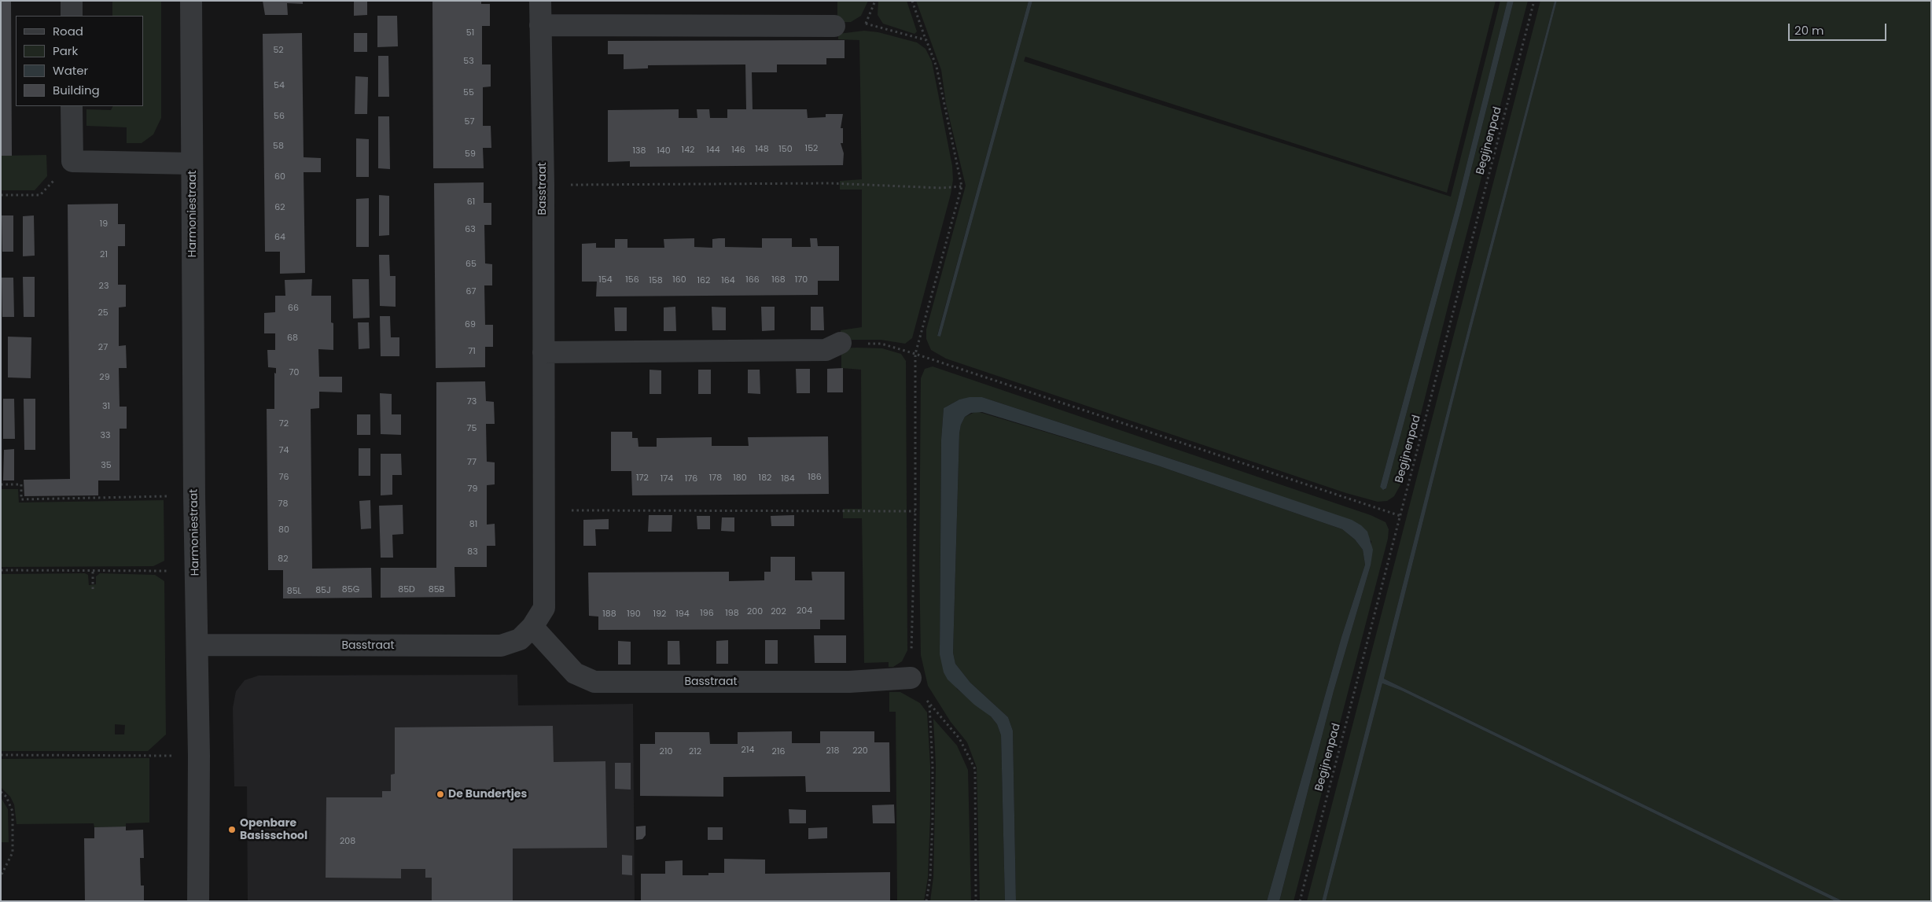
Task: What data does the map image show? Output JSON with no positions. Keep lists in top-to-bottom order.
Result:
{
  "streets": {
    "street": ["Basstraat", "Harmoniestraat"],
    "path": ["Begijnenpad"]
  },
  "crossings": [
    ["Basstraat", "Harmoniestraat"]
  ],
  "places": ["De Bundertjes", "Openbare Basisschool"],
  "house_numbers": [
    "51",
    "52",
    "53",
    "54",
    "55",
    "56",
    "57",
    "58",
    "152",
    "148",
    "150",
    "142",
    "144",
    "146",
    "138",
    "140",
    "59",
    "60",
    "61",
    "62",
    "19",
    "63",
    "64",
    "21",
    "65",
    "154",
    "156",
    "160",
    "166",
    "168",
    "170",
    "158",
    "162",
    "164",
    "23",
    "67",
    "66",
    "25",
    "69",
    "68",
    "27",
    "71",
    "70",
    "29",
    "73",
    "31",
    "72",
    "75",
    "33",
    "74",
    "77",
    "35",
    "76",
    "186",
    "172",
    "178",
    "180",
    "182",
    "174",
    "176",
    "184",
    "79",
    "78",
    "81",
    "80",
    "83",
    "82",
    "85G",
    "85D",
    "85B",
    "85J",
    "85L",
    "204",
    "200",
    "202",
    "196",
    "198",
    "188",
    "190",
    "192",
    "194",
    "214",
    "218",
    "220",
    "210",
    "212",
    "216",
    "208"
  ],
  "legend": [
    "Road",
    "Park",
    "Water",
    "Building"
  ],
  "scale_bar": "20 m"
}
